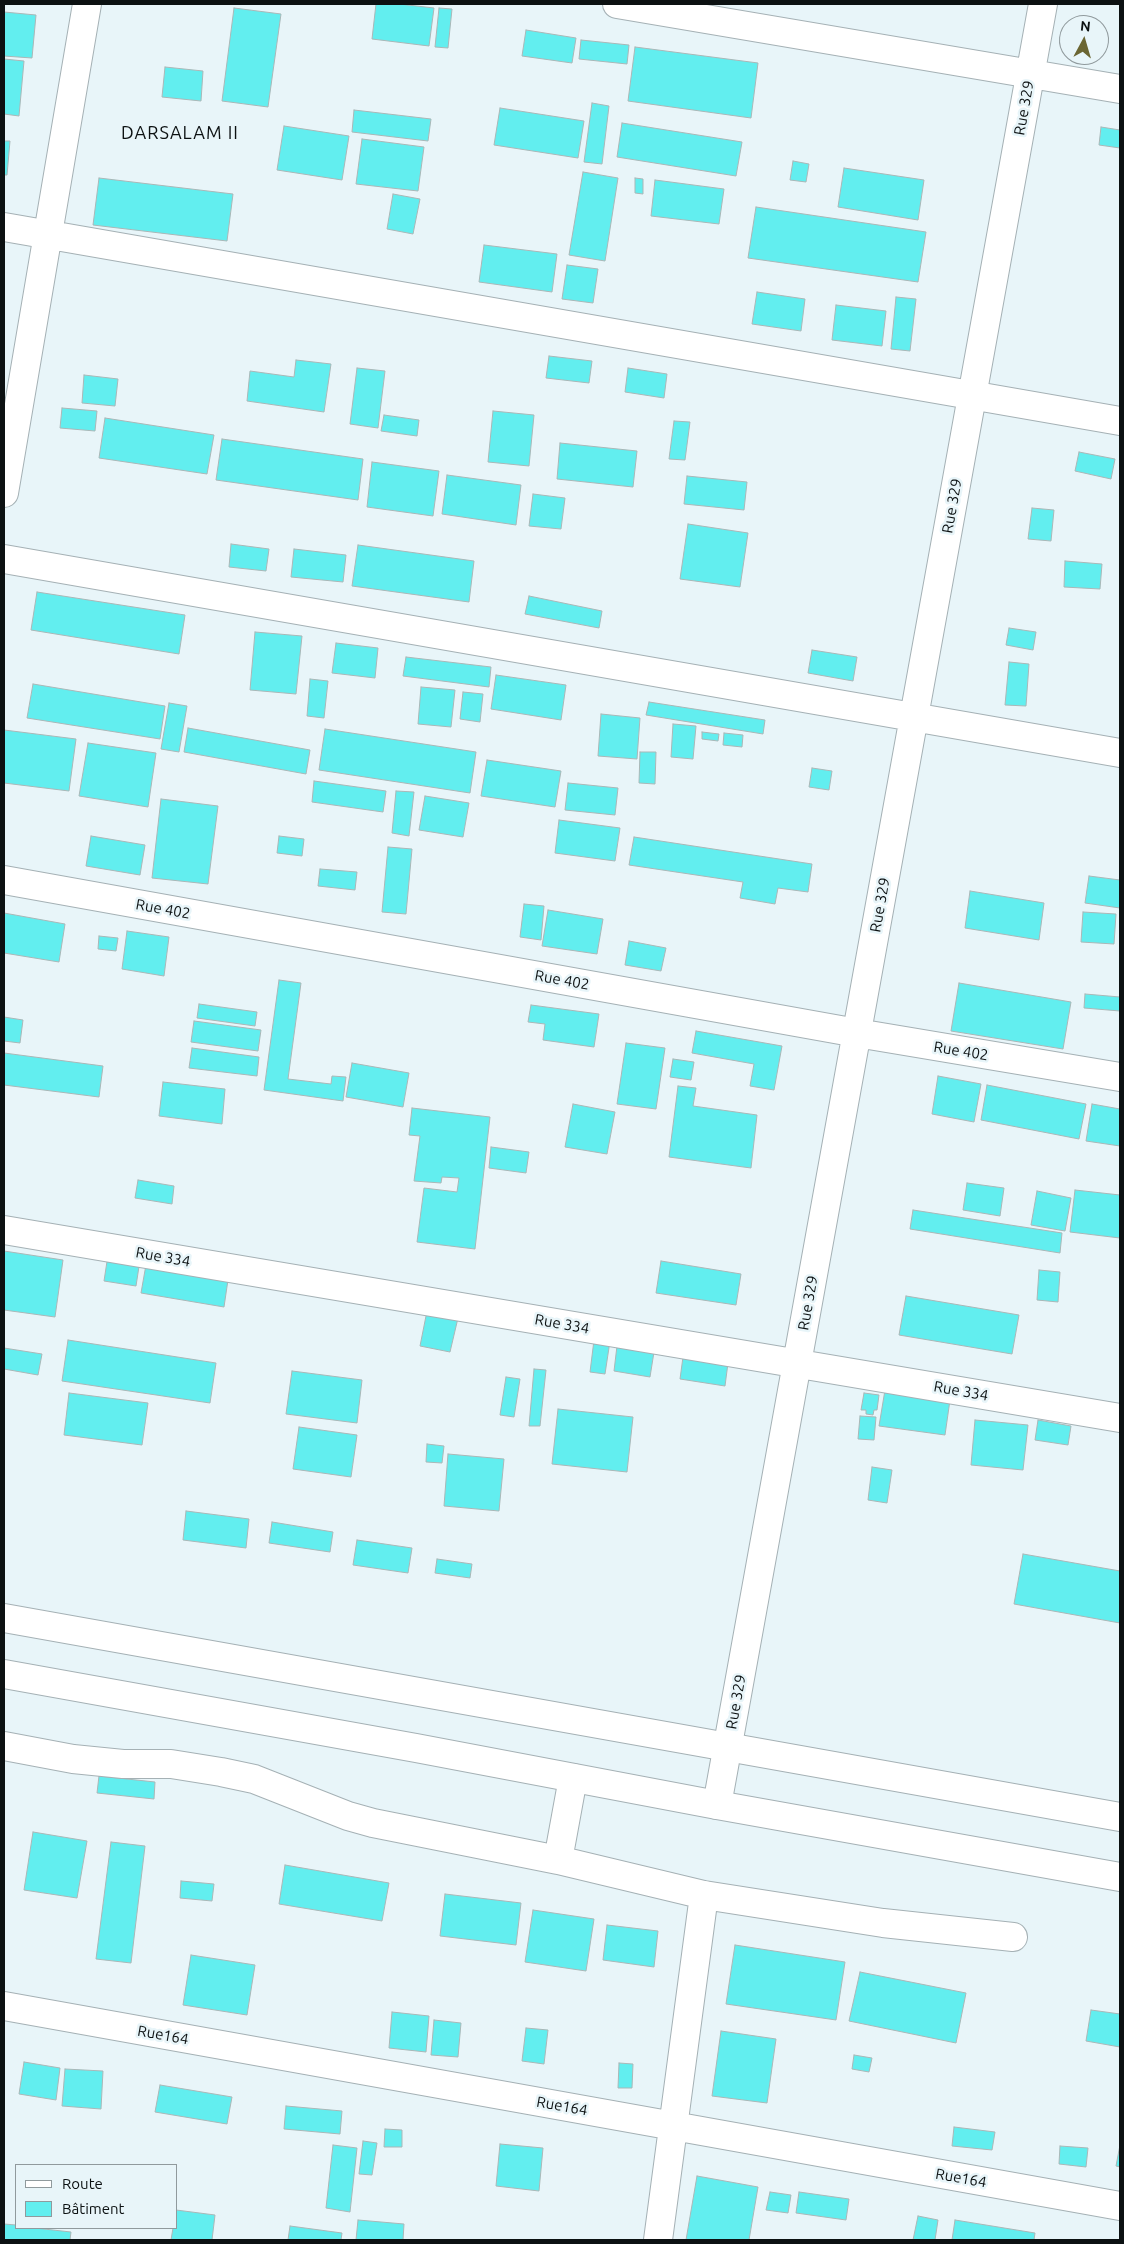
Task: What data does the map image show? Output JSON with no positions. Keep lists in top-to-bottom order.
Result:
{
  "streets": {
    "street": [
      "Rue 329",
      "Rue 402",
      "Rue 334",
      "Rue164"
    ]
  },
  "crossings": [
    ["Rue 329", "Rue 402"],
    ["Rue 329", "Rue 334"]
  ],
  "districts": ["DARSALAM II"],
  "legend": ["Route", "Bâtiment"],
  "north": "top"
}
